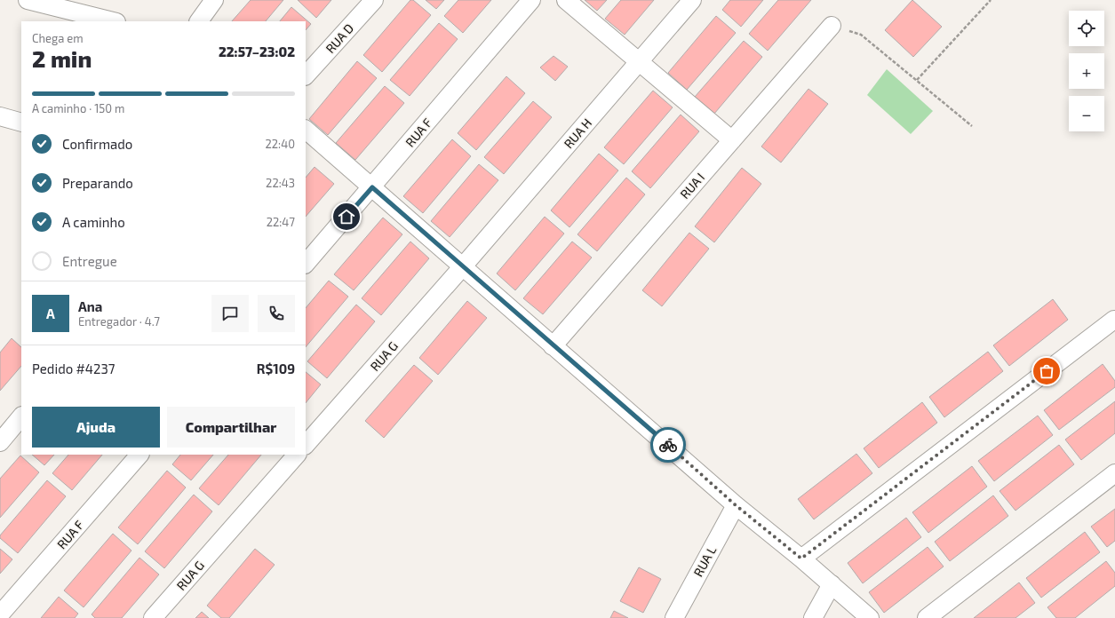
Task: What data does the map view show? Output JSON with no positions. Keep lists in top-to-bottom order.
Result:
{
  "streets": {
    "street": [
      "RUA D",
      "RUA F",
      "RUA H",
      "RUA I",
      "RUA G",
      "RUA L"
    ]
  },
  "crossings": [
    ["RUA H", "RUA G"]
  ],
  "page": {
    "map_buttons": ["+", "−"],
    "heading": ["2 min", "Chega em", "22:57–23:02"],
    "panel": [
      "Ana",
      "Entregador · 4.7",
      "Pedido #4237",
      "R$109"
    ],
    "bar": "A caminho · 150 m",
    "list": [
      ["Confirmado", "22:40"],
      ["Preparando", "22:43"],
      ["A caminho", "22:47"],
      "Entregue"
    ],
    "round": "A",
    "buttons": ["Ajuda", "Compartilhar"]
  }
}
